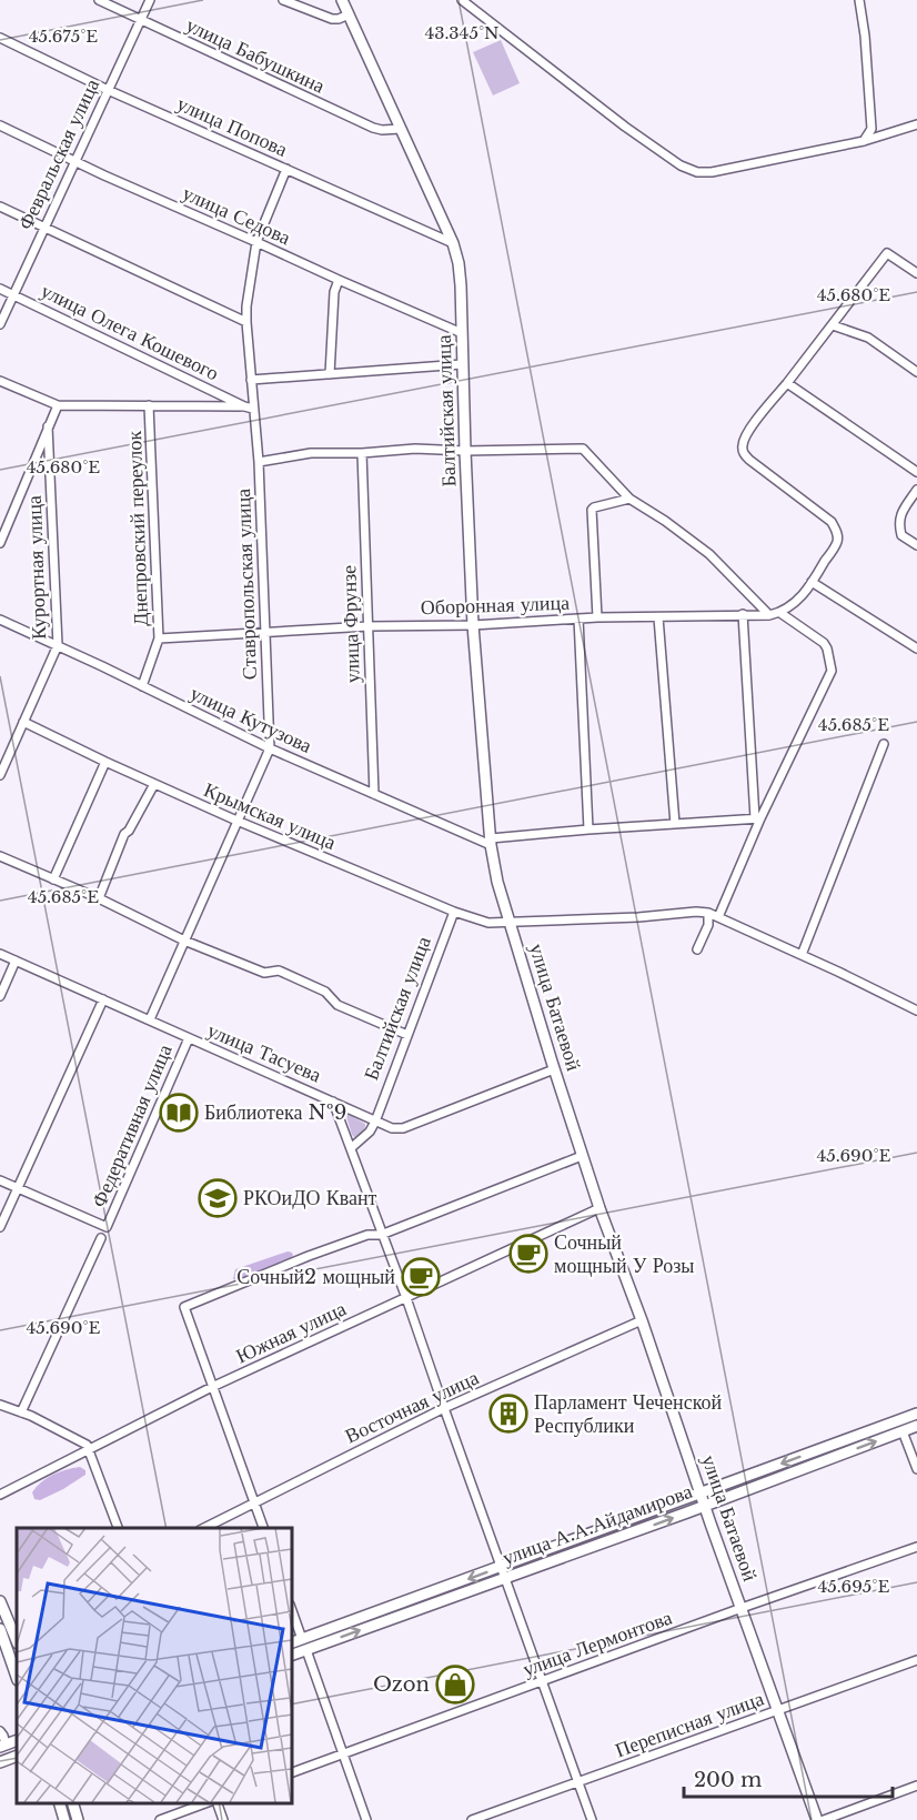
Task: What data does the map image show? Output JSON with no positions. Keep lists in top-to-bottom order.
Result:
{
  "streets": {
    "main road": ["Балтийская улица", "улица Батаевой", "улица А.А.Айдамирова"],
    "street": [
      "улица Бабушкина",
      "улица Попова",
      "Февральская улица",
      "улица Седова",
      "улица Олега Кошевого",
      "Днепровский переулок",
      "Курортная улица",
      "Ставропольская улица",
      "Оборонная улица",
      "улица Фрунзе",
      "улица Кутузова",
      "Крымская улица",
      "улица Тасуева",
      "Федеративная улица",
      "Южная улица",
      "Восточная улица",
      "улица Лермонтова",
      "Переписная улица"
    ]
  },
  "crossings": [
    ["улица Бабушкина", "Февральская улица"],
    ["улица Бабушкина", "Балтийская улица"],
    ["улица Попова", "Февральская улица"],
    ["улица Попова", "Балтийская улица"],
    ["улица Попова", "Ставропольская улица"],
    ["Февральская улица", "улица Седова"],
    ["Февральская улица", "улица Олега Кошевого"],
    ["улица Седова", "Балтийская улица"],
    ["улица Седова", "Ставропольская улица"],
    ["Балтийская улица", "Оборонная улица"],
    ["Балтийская улица", "улица Кутузова"],
    ["Балтийская улица", "Крымская улица"],
    ["Балтийская улица", "улица Батаевой"],
    ["Балтийская улица", "улица Тасуева"],
    ["Днепровский переулок", "Оборонная улица"],
    ["Днепровский переулок", "улица Кутузова"],
    ["Курортная улица", "улица Кутузова"],
    ["Курортная улица", "Крымская улица"],
    ["Ставропольская улица", "Оборонная улица"],
    ["Ставропольская улица", "улица Кутузова"],
    ["Ставропольская улица", "Крымская улица"],
    ["Ставропольская улица", "улица Тасуева"],
    ["Оборонная улица", "улица Фрунзе"],
    ["улица Фрунзе", "улица Кутузова"],
    ["улица Кутузова", "улица Батаевой"],
    ["Крымская улица", "улица Батаевой"],
    ["улица Батаевой", "улица Тасуева"],
    ["улица Батаевой", "Южная улица"],
    ["улица Батаевой", "Восточная улица"],
    ["улица Батаевой", "улица А.А.Айдамирова"],
    ["улица Батаевой", "улица Лермонтова"],
    ["улица Батаевой", "Переписная улица"],
    ["улица Тасуева", "Федеративная улица"]
  ],
  "places": {
    "library": ["Библиотека №9"],
    "school or university": ["РКОиДО Квант"],
    "cafe": ["Сочный мощный У Розы", "Сочный2 мощный"],
    "building": ["Парламент Чеченской Республики"],
    "shop": ["Ozon"]
  },
  "scale_bar": "200 m",
  "coordinates": [
    "43.345°N",
    "45.675°E",
    "45.680°E",
    "45.685°E",
    "45.690°E",
    "45.695°E"
  ]
}
